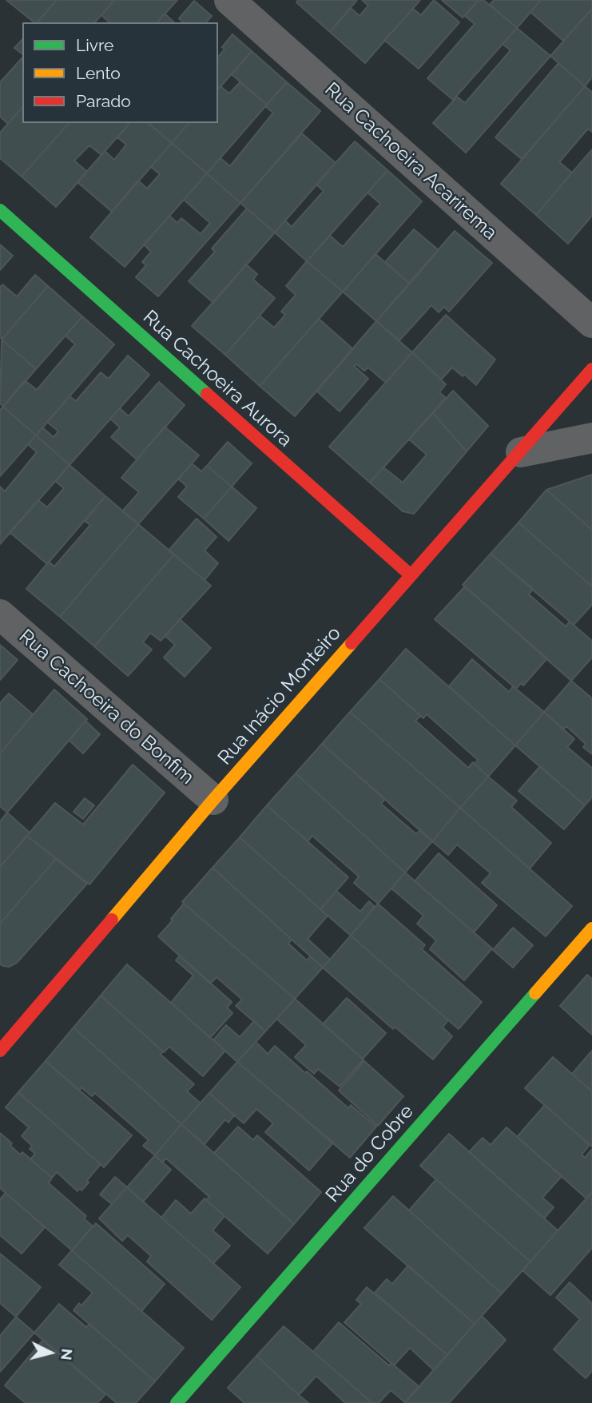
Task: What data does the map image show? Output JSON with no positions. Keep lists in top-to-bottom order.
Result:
{
  "streets": {
    "street": [
      "Rua Cachoeira Acarirema",
      "Rua Cachoeira Aurora",
      "Rua Inácio Monteiro",
      "Rua Cachoeira do Bonfim",
      "Rua do Cobre"
    ]
  },
  "crossings": [
    ["Rua Cachoeira Aurora", "Rua Inácio Monteiro"],
    ["Rua Inácio Monteiro", "Rua Cachoeira do Bonfim"]
  ],
  "legend": ["Livre", "Lento", "Parado"],
  "north": "right"
}
